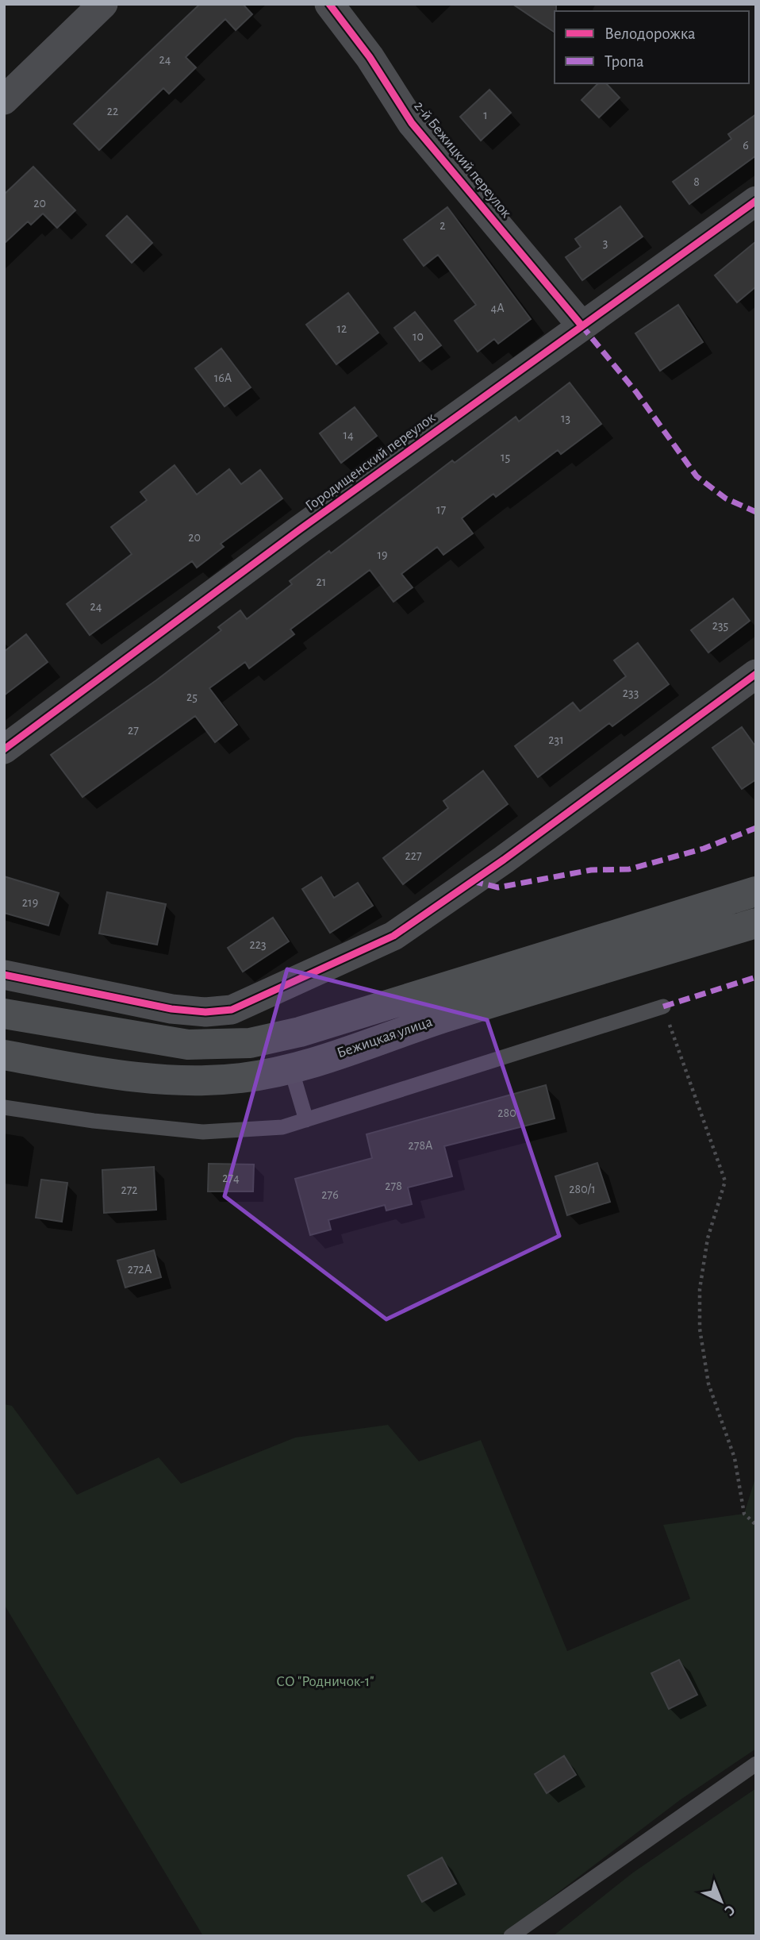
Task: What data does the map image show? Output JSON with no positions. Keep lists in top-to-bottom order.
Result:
{
  "streets": {
    "main road": ["Бежицкая улица"],
    "street": ["2-й Бежицкий переулок", "Городищенский переулок"]
  },
  "crossings": [
    ["2-й Бежицкий переулок", "Городищенский переулок"]
  ],
  "parks": ["СО \"Родничок-1\""],
  "house_numbers": [
    "24",
    "22",
    "1",
    "6",
    "8",
    "20",
    "2",
    "3",
    "4А",
    "12",
    "10",
    "16А",
    "13",
    "14",
    "15",
    "17",
    "20",
    "19",
    "21",
    "24",
    "235",
    "233",
    "25",
    "27",
    "231",
    "227",
    "219",
    "223",
    "280",
    "278А",
    "274",
    "278",
    "280/1",
    "272",
    "276",
    "272А"
  ],
  "legend": ["Велодорожка", "Тропа"],
  "north": "bottom right"
}
